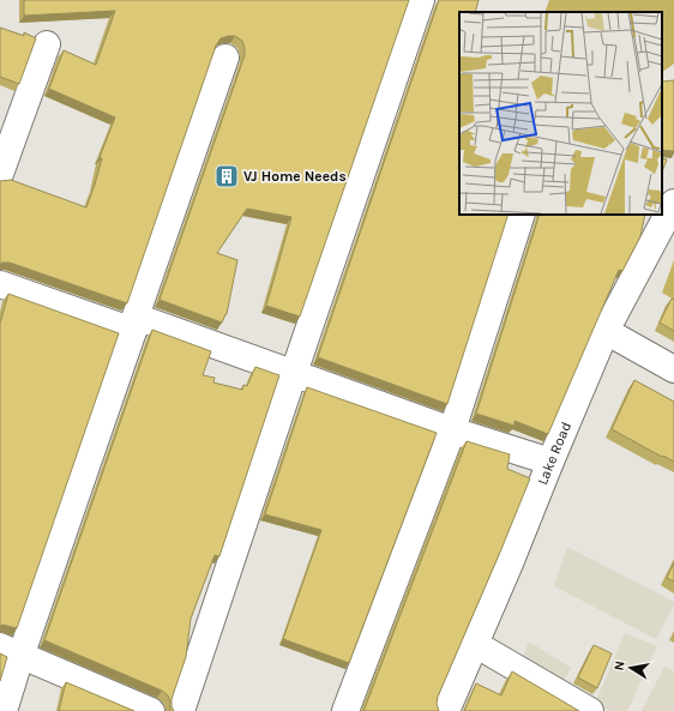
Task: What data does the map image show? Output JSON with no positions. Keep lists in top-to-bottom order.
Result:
{
  "streets": {
    "street": ["Lake Road"]
  },
  "places": {
    "building": ["VJ Home Needs"]
  },
  "north": "left"
}
